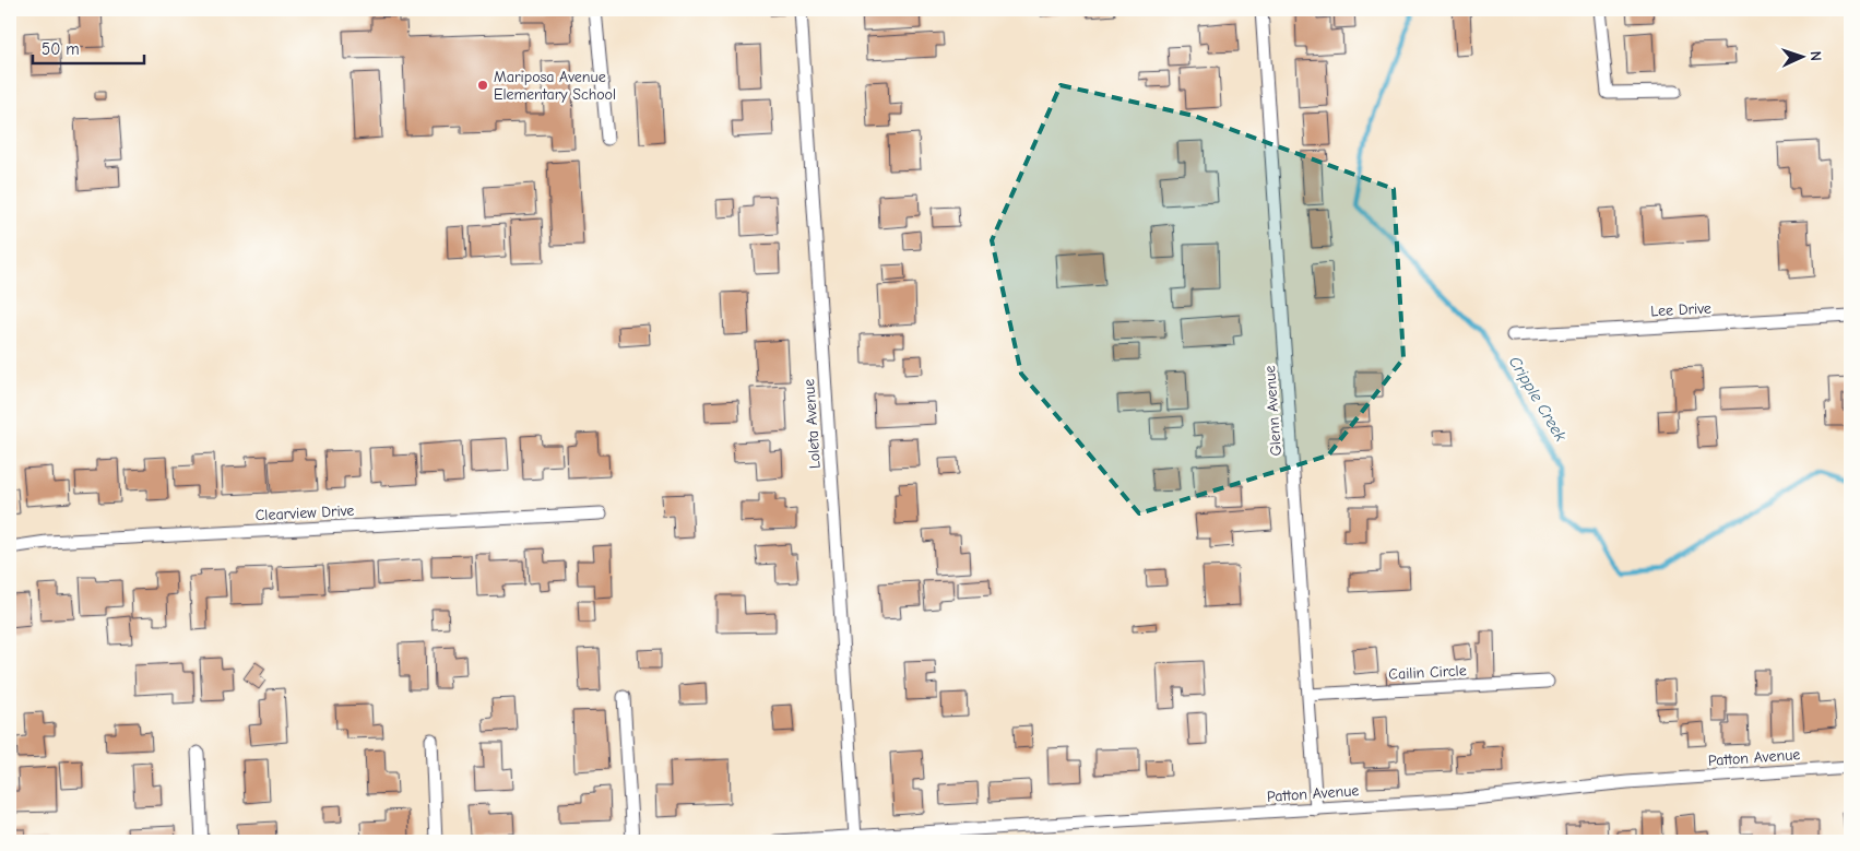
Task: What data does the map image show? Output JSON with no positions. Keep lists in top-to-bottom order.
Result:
{
  "streets": {
    "street": [
      "Lee Drive",
      "Glenn Avenue",
      "Loleta Avenue",
      "Clearview Drive",
      "Cailin Circle",
      "Patton Avenue"
    ]
  },
  "crossings": [
    ["Glenn Avenue", "Cailin Circle"],
    ["Glenn Avenue", "Patton Avenue"],
    ["Loleta Avenue", "Patton Avenue"]
  ],
  "water": ["Cripple Creek"],
  "places": ["Mariposa Avenue Elementary School"],
  "scale_bar": "50 m",
  "north": "right"
}
